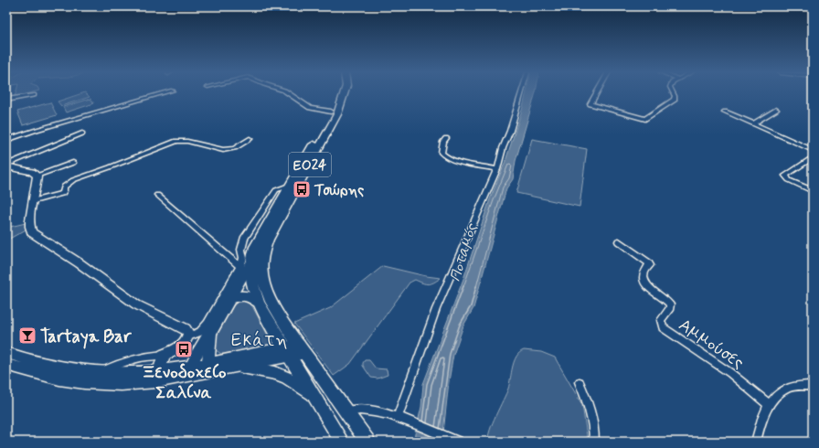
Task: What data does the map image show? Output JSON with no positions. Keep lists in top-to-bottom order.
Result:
{
  "streets": {
    "main road": ["ΕΟ24"],
    "street": ["Αμμούσες"]
  },
  "districts": ["Εκάτη"],
  "water": ["Ποταμός"],
  "places": {
    "bus stop": ["Τσώρης", "Ξενοδοχείο Σαλίνα"],
    "bar": ["Tartaya Bar"]
  }
}
